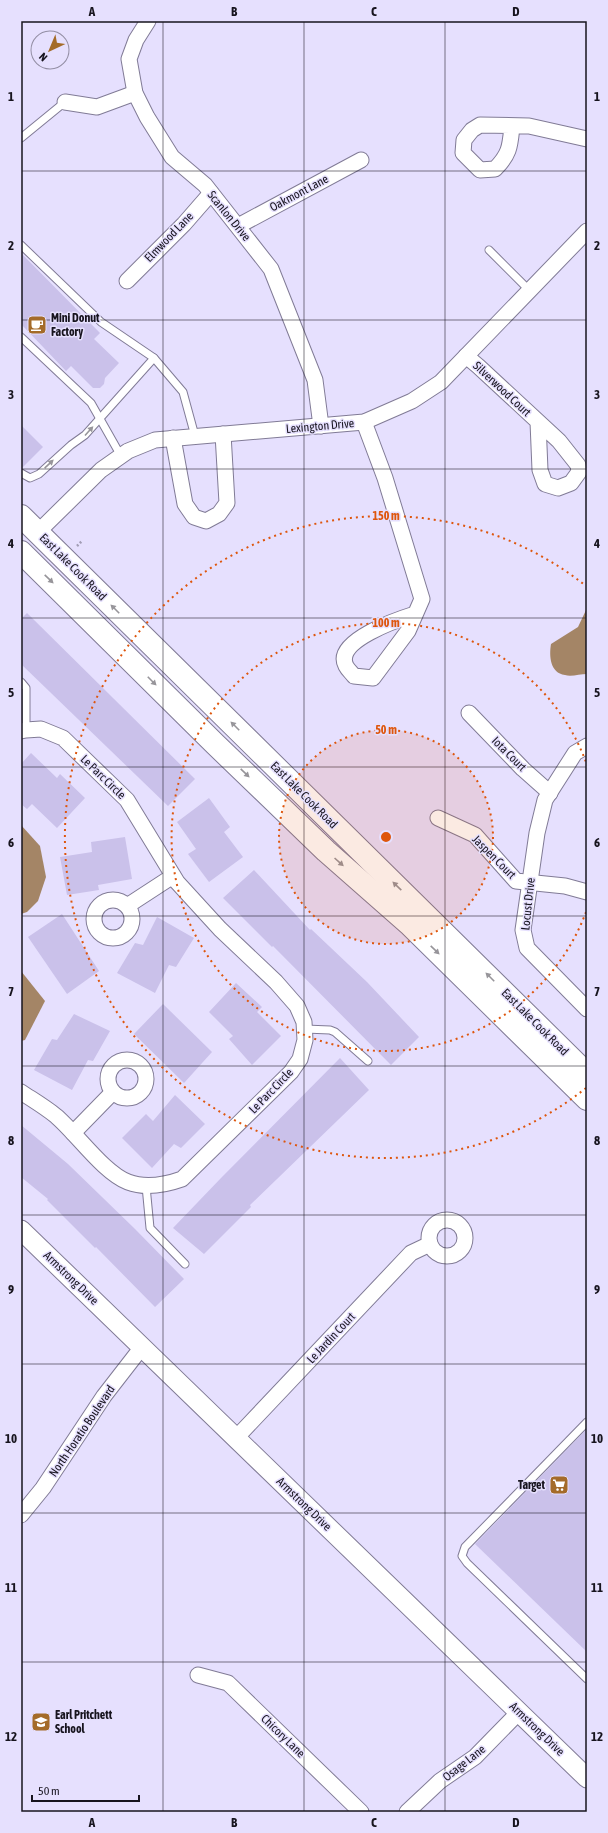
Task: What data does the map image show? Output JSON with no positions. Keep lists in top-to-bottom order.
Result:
{
  "streets": {
    "main road": ["East Lake Cook Road"],
    "street": [
      "Oakmont Lane",
      "Scanlon Drive",
      "Elmwood Lane",
      "Silverwood Court",
      "Lexington Drive",
      "Iota Court",
      "Le Parc Circle",
      "Jaspen Court",
      "Locust Drive",
      "Armstrong Drive",
      "Le Jardin Court",
      "North Horatio Boulevard",
      "Chicory Lane",
      "Osage Lane"
    ]
  },
  "crossings": [
    ["Oakmont Lane", "Scanlon Drive"],
    ["Scanlon Drive", "Elmwood Lane"],
    ["Scanlon Drive", "Lexington Drive"],
    ["Silverwood Court", "Lexington Drive"],
    ["Lexington Drive", "East Lake Cook Road"],
    ["Iota Court", "Locust Drive"],
    ["Jaspen Court", "Locust Drive"],
    ["Armstrong Drive", "Le Jardin Court"],
    ["Armstrong Drive", "North Horatio Boulevard"],
    ["Armstrong Drive", "Osage Lane"]
  ],
  "places": {
    "cafe": ["Mini Donut Factory"],
    "supermarket": ["Target"],
    "school or university": ["Earl Pritchett School"]
  },
  "scale_bar": "50 m",
  "north": "bottom left",
  "grid": {
    "columns": [
      "A",
      "B",
      "C",
      "D"
    ],
    "rows": [
      "1",
      "2",
      "3",
      "4",
      "5",
      "6",
      "7",
      "8",
      "9",
      "10",
      "11",
      "12"
    ]
  },
  "rings": ["150 m", "100 m", "50 m"]
}
